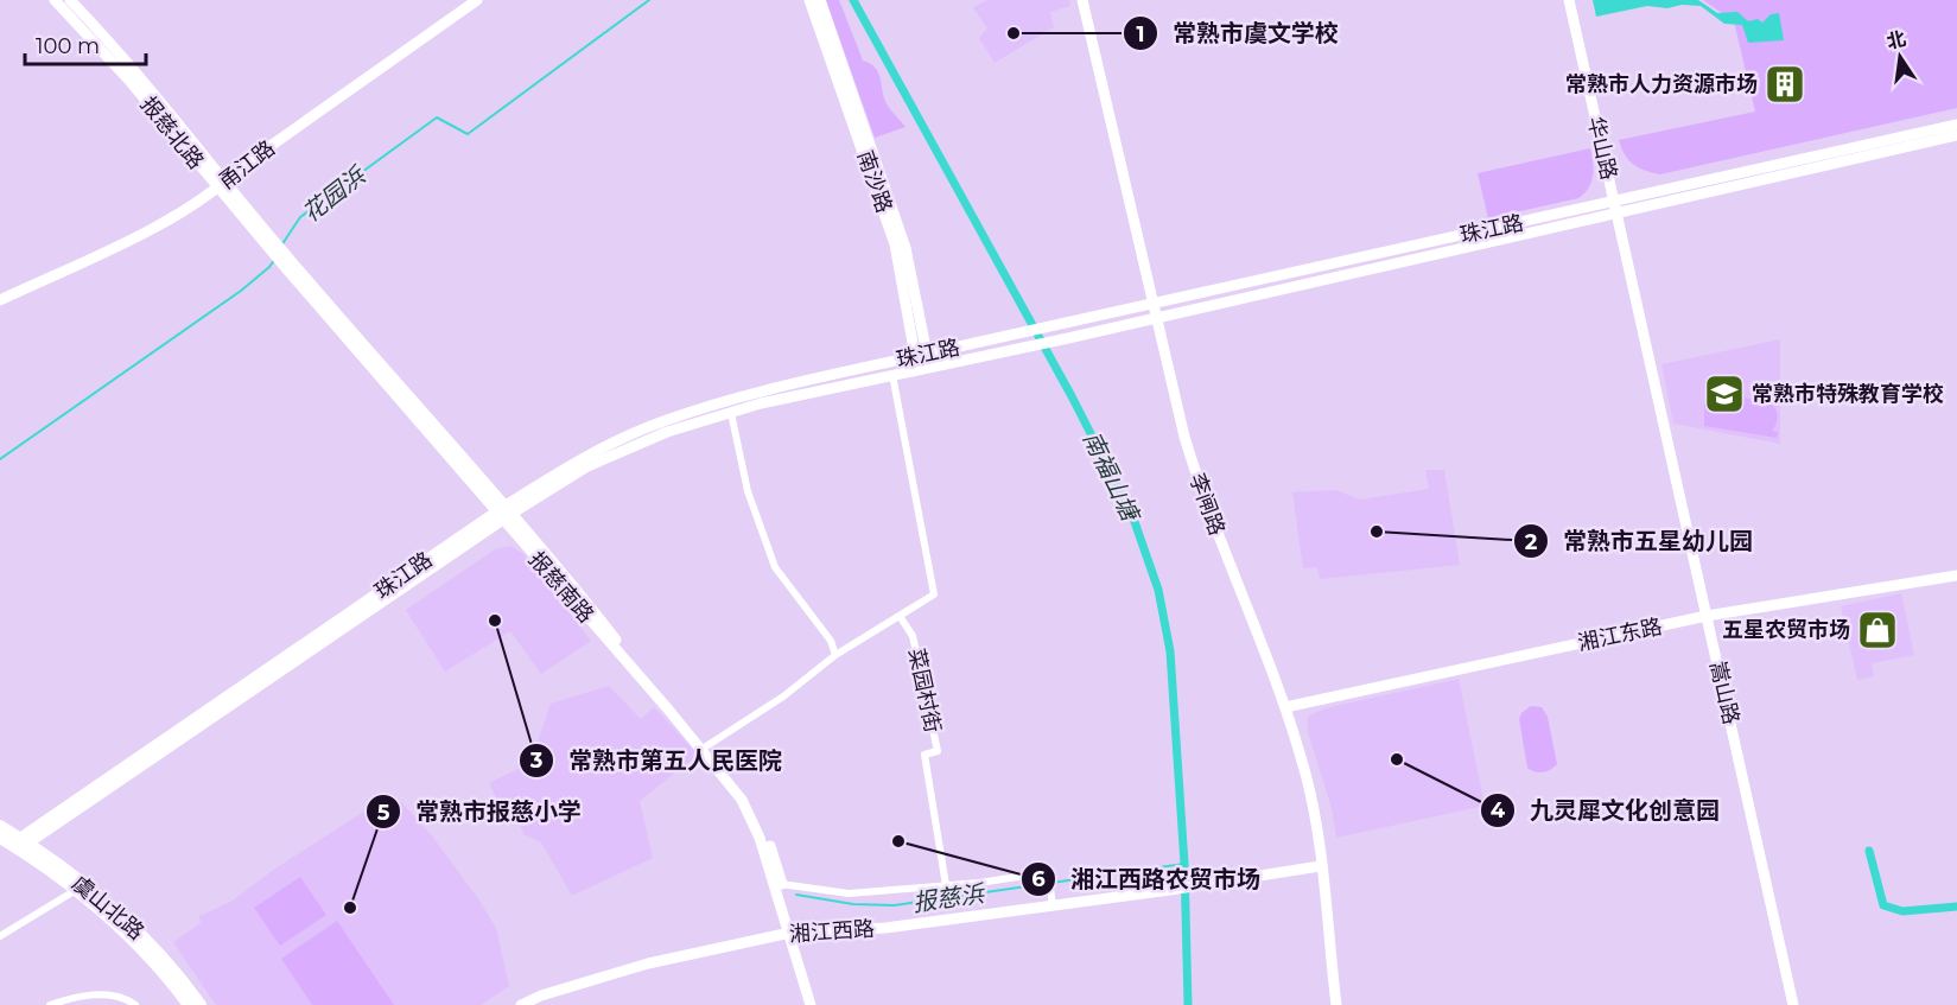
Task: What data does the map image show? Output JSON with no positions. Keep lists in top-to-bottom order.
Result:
{
  "streets": {
    "main road": [
      "报慈北路",
      "华山路",
      "甬江路",
      "南沙路",
      "珠江路",
      "李闸路",
      "报慈南路",
      "湘江东路",
      "嵩山路",
      "虞山北路",
      "湘江西路"
    ],
    "street": ["菜园村街"]
  },
  "crossings": [
    ["报慈北路", "甬江路"],
    ["报慈北路", "报慈南路"],
    ["华山路", "珠江路"],
    ["华山路", "嵩山路"],
    ["南沙路", "珠江路"],
    ["珠江路", "李闸路"],
    ["珠江路", "报慈南路"],
    ["珠江路", "菜园村街"],
    ["珠江路", "嵩山路"],
    ["珠江路", "虞山北路"],
    ["李闸路", "湘江东路"],
    ["李闸路", "湘江西路"],
    ["报慈南路", "菜园村街"],
    ["报慈南路", "湘江西路"],
    ["湘江东路", "嵩山路"]
  ],
  "water": ["花园浜", "南福山塘", "报慈浜"],
  "places": {
    "other": [
      "常熟市虞文学校",
      "常熟市五星幼儿园",
      "常熟市第五人民医院",
      "九灵犀文化创意园",
      "湘江西路农贸市场",
      "常熟市报慈小学"
    ],
    "building": ["常熟市人力资源市场"],
    "school or university": ["常熟市特殊教育学校"],
    "shop": ["五星农贸市场"]
  },
  "scale_bar": "100 m",
  "north": "top"
}
